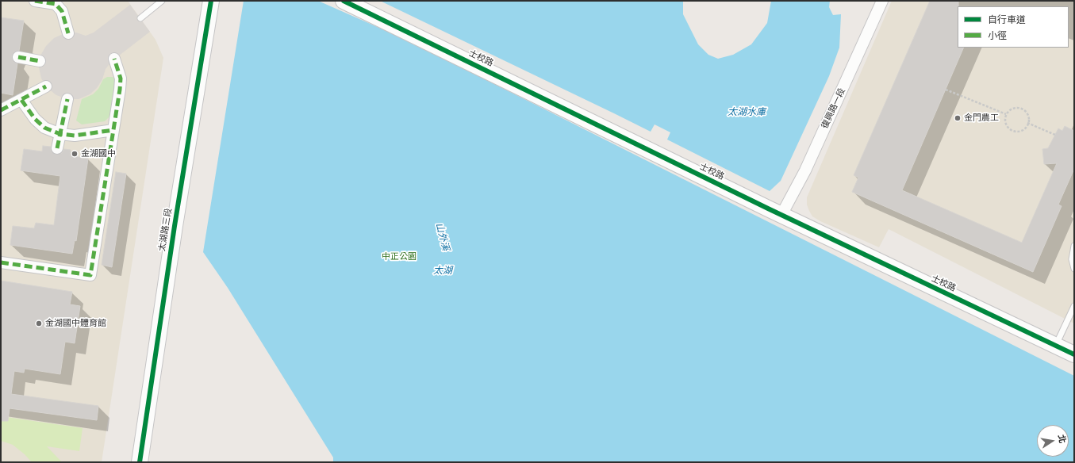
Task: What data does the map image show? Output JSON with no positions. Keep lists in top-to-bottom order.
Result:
{
  "streets": {
    "street": ["士校路", "復興路一段", "太湖路三段"]
  },
  "crossings": [
    ["士校路", "復興路一段"]
  ],
  "water": ["太湖水庫", "山外溪", "太湖"],
  "parks": ["中正公園"],
  "places": ["金門農工", "金湖國中", "金湖國中體育館"],
  "legend": ["自行車道", "小徑"],
  "north": "right"
}
